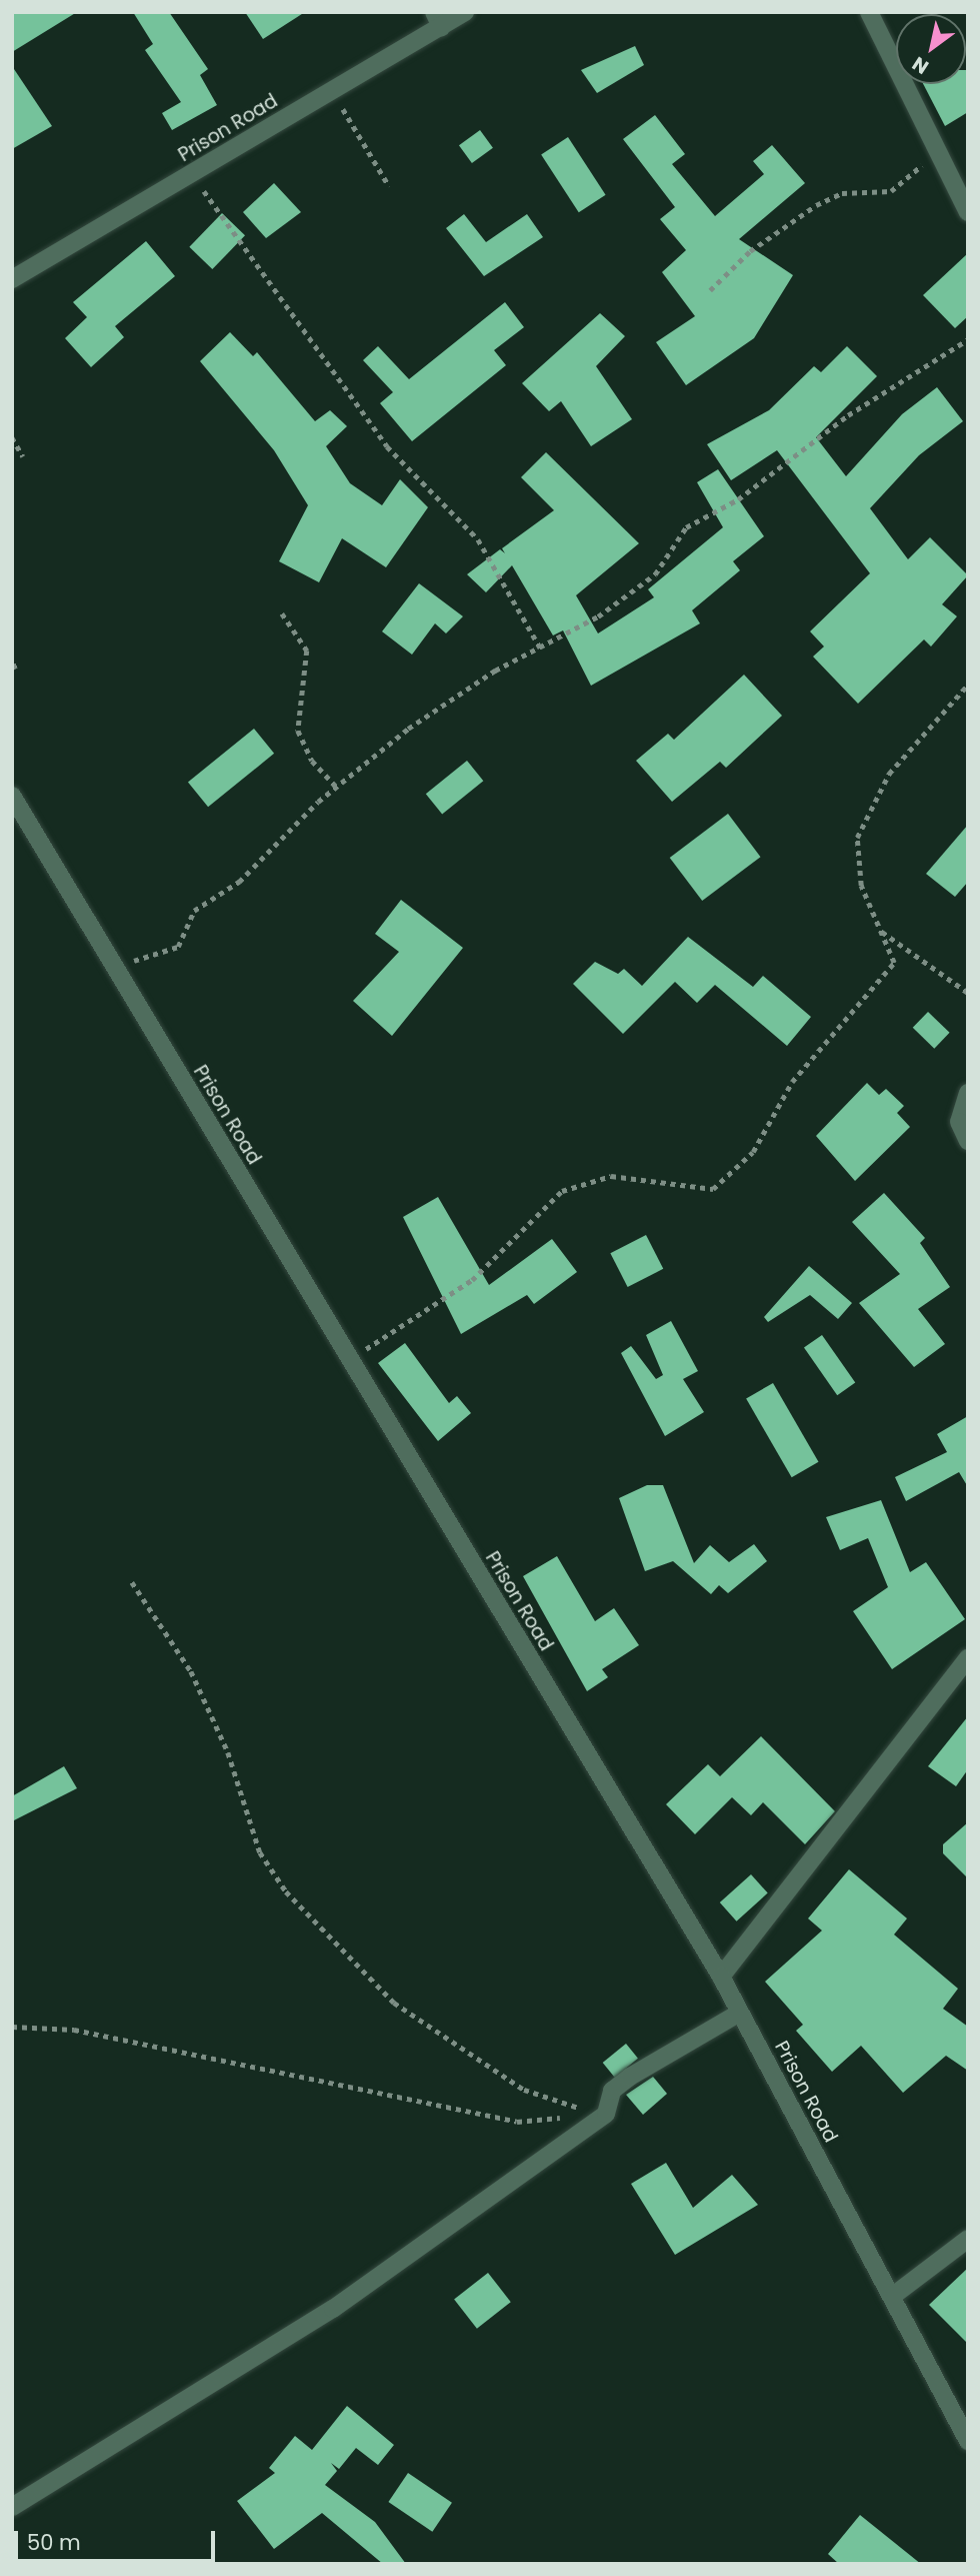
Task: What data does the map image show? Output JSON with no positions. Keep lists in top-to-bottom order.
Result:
{
  "streets": {
    "street": ["Prison Road"]
  },
  "scale_bar": "50 m",
  "north": "bottom left"
}
